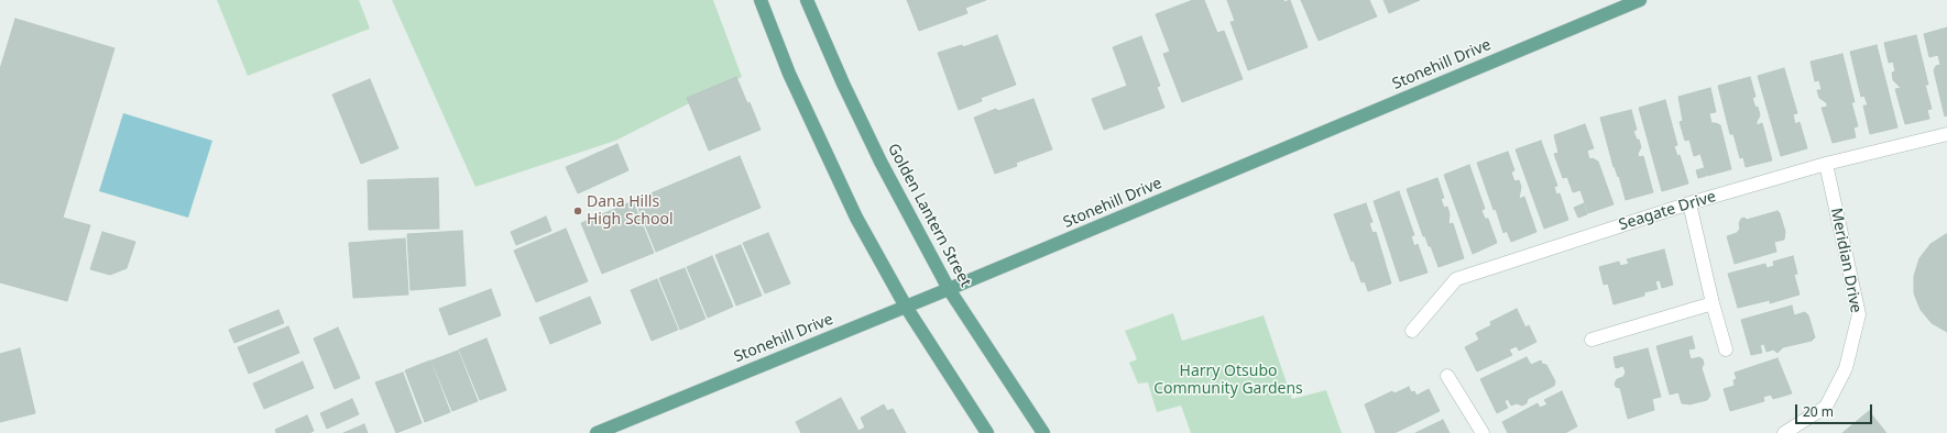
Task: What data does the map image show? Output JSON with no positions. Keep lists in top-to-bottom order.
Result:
{
  "streets": {
    "main road": ["Stonehill Drive", "Golden Lantern Street"],
    "street": ["Seagate Drive", "Meridian Drive"]
  },
  "crossings": [
    ["Stonehill Drive", "Golden Lantern Street"],
    ["Seagate Drive", "Meridian Drive"]
  ],
  "parks": ["Harry Otsubo Community Gardens"],
  "places": ["Dana Hills High School"],
  "scale_bar": "20 m"
}
